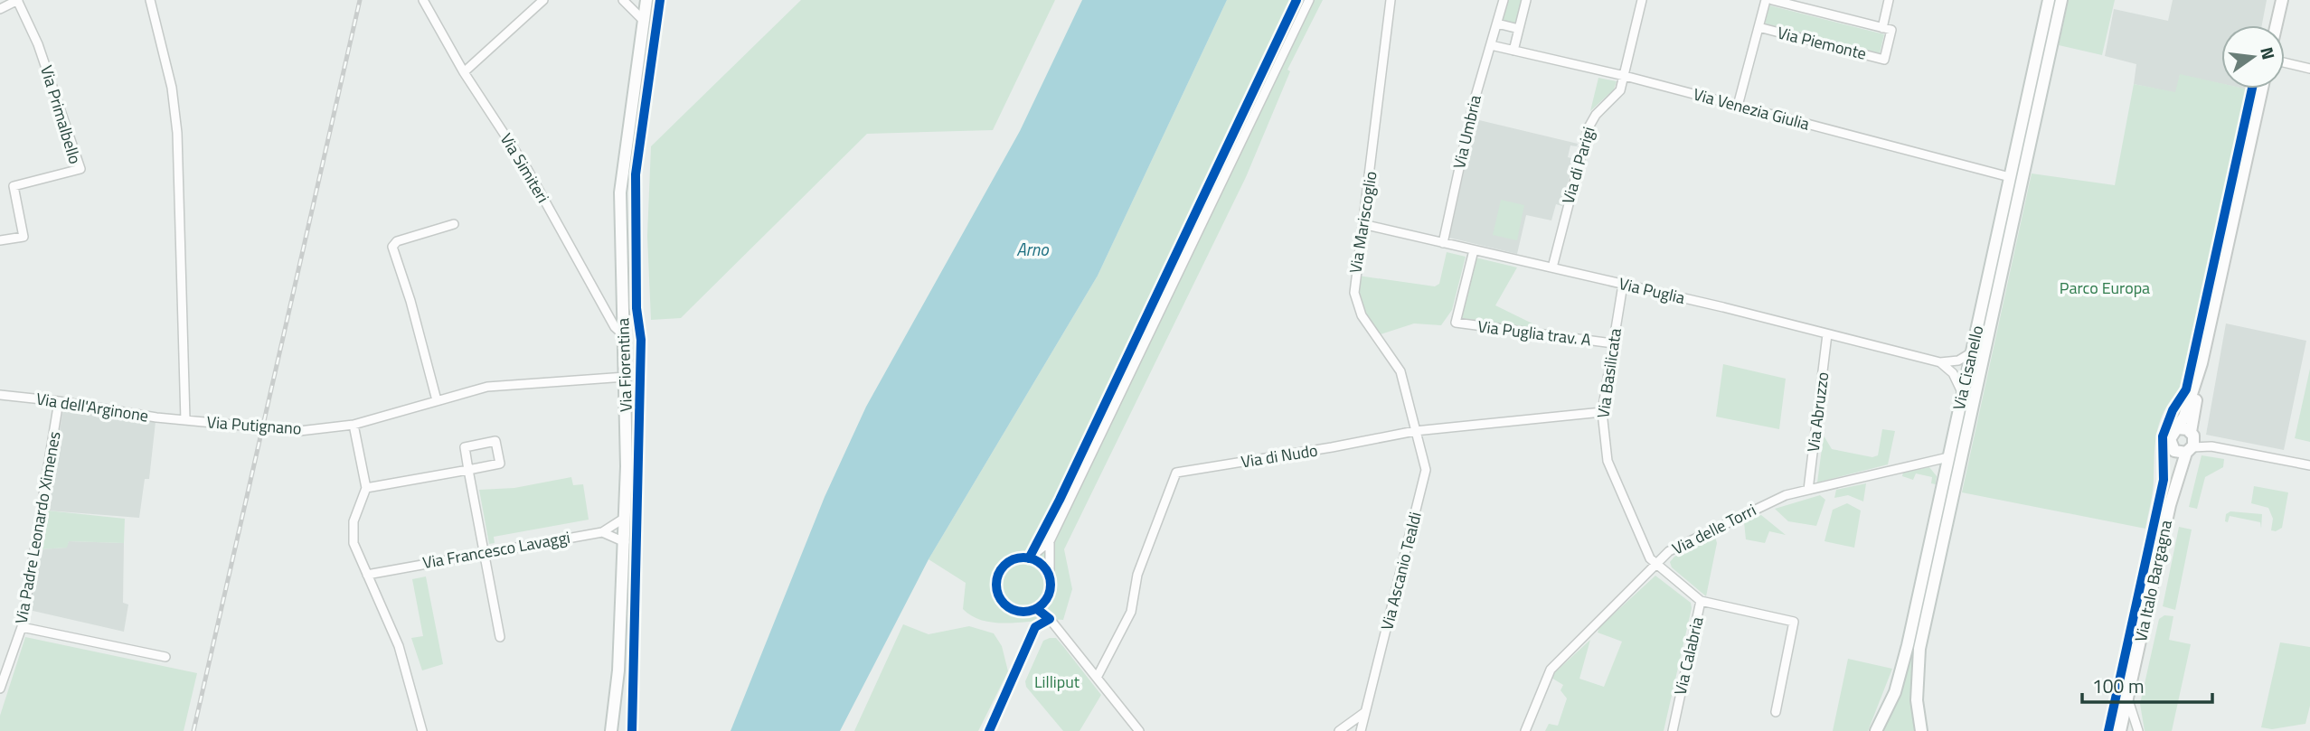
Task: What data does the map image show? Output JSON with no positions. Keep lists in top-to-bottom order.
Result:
{
  "streets": {
    "main road": ["Via Fiorentina", "Via Cisanello", "Via Italo Bargagna"],
    "street": [
      "Via Piemonte",
      "Via Venezia Giulia",
      "Via Primalbello",
      "Via Umbria",
      "Via di Parigi",
      "Via Simiteri",
      "Via Mariscoglio",
      "Via Puglia",
      "Via Puglia trav. A",
      "Via Basilicata",
      "Via dell'Arginone",
      "Via Abruzzo",
      "Via Putignano",
      "Via di Nudo",
      "Via Padre Leonardo Ximenes",
      "Via delle Torri",
      "Via Francesco Lavaggi",
      "Via Ascanio Tealdi",
      "Via Calabria"
    ]
  },
  "crossings": [
    ["Via Venezia Giulia", "Via Umbria"],
    ["Via Venezia Giulia", "Via di Parigi"],
    ["Via Venezia Giulia", "Via Cisanello"],
    ["Via Umbria", "Via Puglia"],
    ["Via di Parigi", "Via Puglia"],
    ["Via Simiteri", "Via Fiorentina"],
    ["Via Mariscoglio", "Via Puglia"],
    ["Via Mariscoglio", "Via di Nudo"],
    ["Via Mariscoglio", "Via Ascanio Tealdi"],
    ["Via Puglia", "Via Puglia trav. A"],
    ["Via Puglia", "Via Basilicata"],
    ["Via Puglia", "Via Abruzzo"],
    ["Via Puglia trav. A", "Via Basilicata"],
    ["Via Fiorentina", "Via Putignano"],
    ["Via Cisanello", "Via delle Torri"],
    ["Via Basilicata", "Via di Nudo"],
    ["Via Basilicata", "Via delle Torri"],
    ["Via Basilicata", "Via Calabria"],
    ["Via dell'Arginone", "Via Putignano"],
    ["Via dell'Arginone", "Via Padre Leonardo Ximenes"],
    ["Via Abruzzo", "Via delle Torri"],
    ["Via di Nudo", "Via Ascanio Tealdi"],
    ["Via delle Torri", "Via Calabria"]
  ],
  "water": ["Arno"],
  "parks": ["Parco Europa", "Lilliput"],
  "scale_bar": "100 m",
  "north": "right"
}
